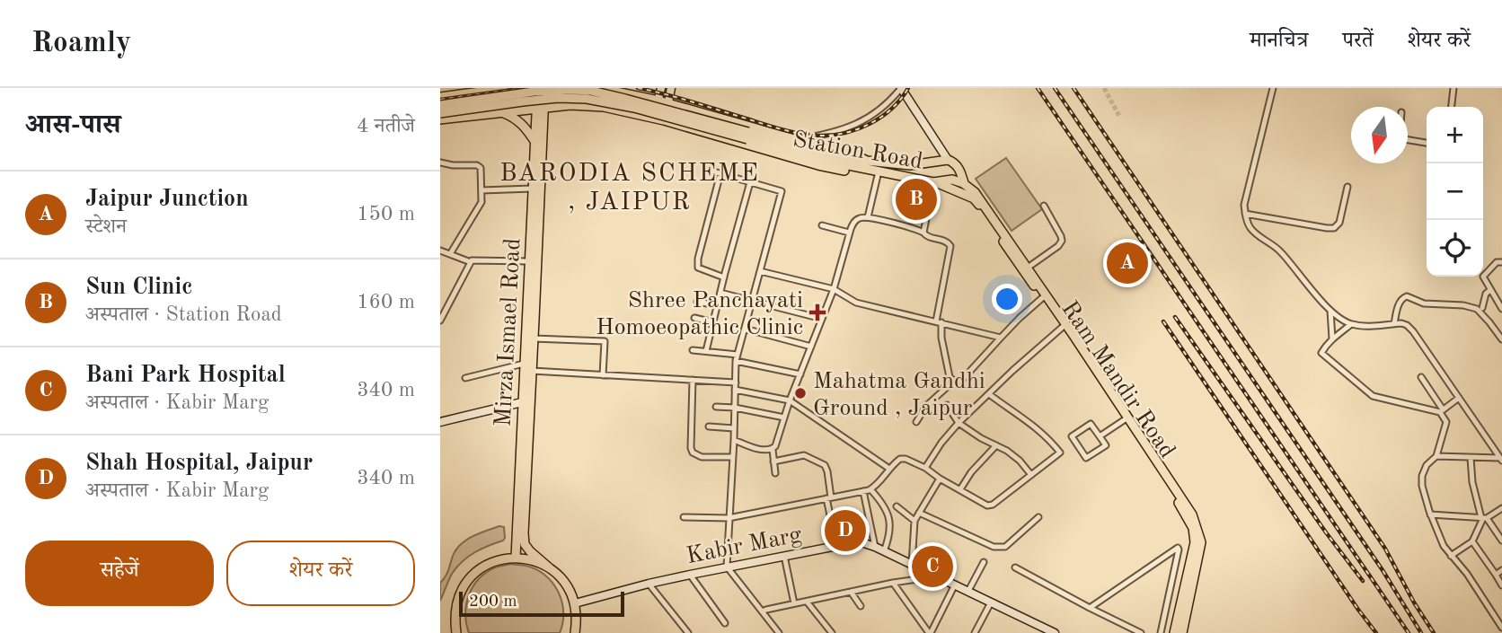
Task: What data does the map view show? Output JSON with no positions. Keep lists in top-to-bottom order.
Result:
{
  "streets": {
    "main road": ["Station Road", "Mirza Ismael Road", "Ram Mandir Road"],
    "street": ["Kabir Marg"]
  },
  "crossings": [
    ["Station Road", "Mirza Ismael Road"],
    ["Station Road", "Ram Mandir Road"]
  ],
  "districts": ["BARODIA SCHEME , JAIPUR"],
  "places": {
    "health": ["Shree Panchayati Homoeopathic Clinic"],
    "other": ["Mahatma Gandhi Ground , Jaipur"]
  },
  "scale_bar": "200 m",
  "north": "bottom",
  "page": {
    "header": "Roamly",
    "nav": ["मानचित्र", "परतें", "शेयर करें"],
    "heading": ["आस-पास", "4 नतीजे"],
    "map_buttons": ["+", "−"],
    "list": [
      {
        "mark": "A",
        "name": "Jaipur Junction",
        "note": "स्टेशन",
        "value": "150 m"
      },
      {
        "mark": "B",
        "name": "Sun Clinic",
        "note": "अस्पताल · Station Road",
        "value": "160 m"
      },
      {
        "mark": "C",
        "name": "Bani Park Hospital",
        "note": "अस्पताल · Kabir Marg",
        "value": "340 m"
      },
      {
        "mark": "D",
        "name": "Shah Hospital, Jaipur",
        "note": "अस्पताल · Kabir Marg",
        "value": "340 m"
      }
    ],
    "pins": [
      "B",
      "A",
      "D",
      "C"
    ],
    "buttons": ["सहेजें", "शेयर करें"],
    "scale": "200 m"
  }
}
